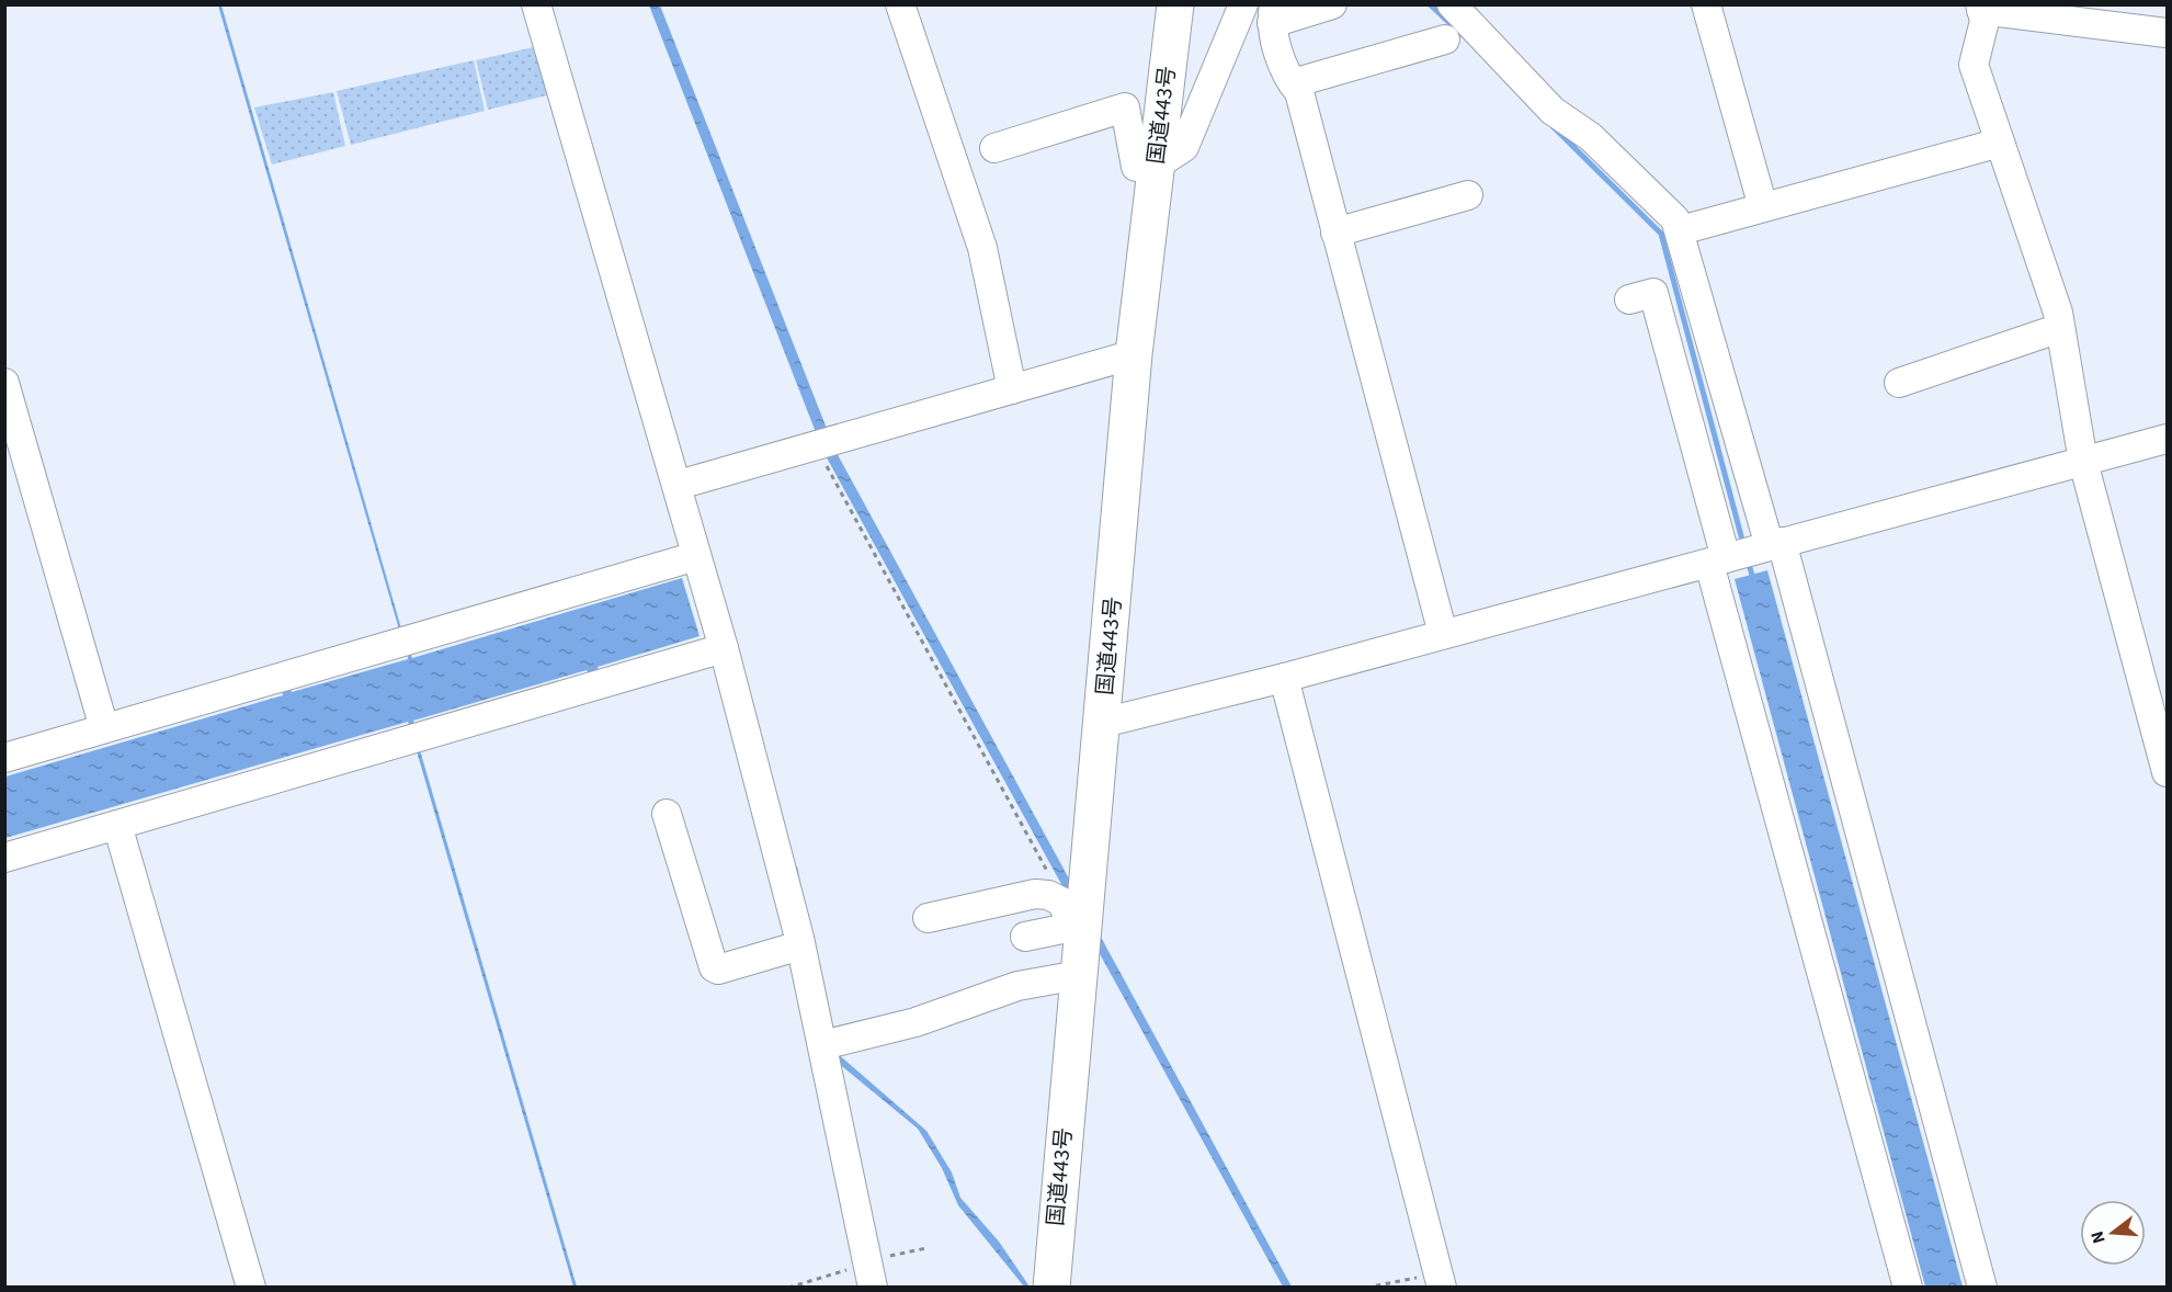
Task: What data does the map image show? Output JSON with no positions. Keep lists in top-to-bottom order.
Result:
{
  "streets": {
    "highway": ["国道443号"]
  },
  "north": "left"
}
